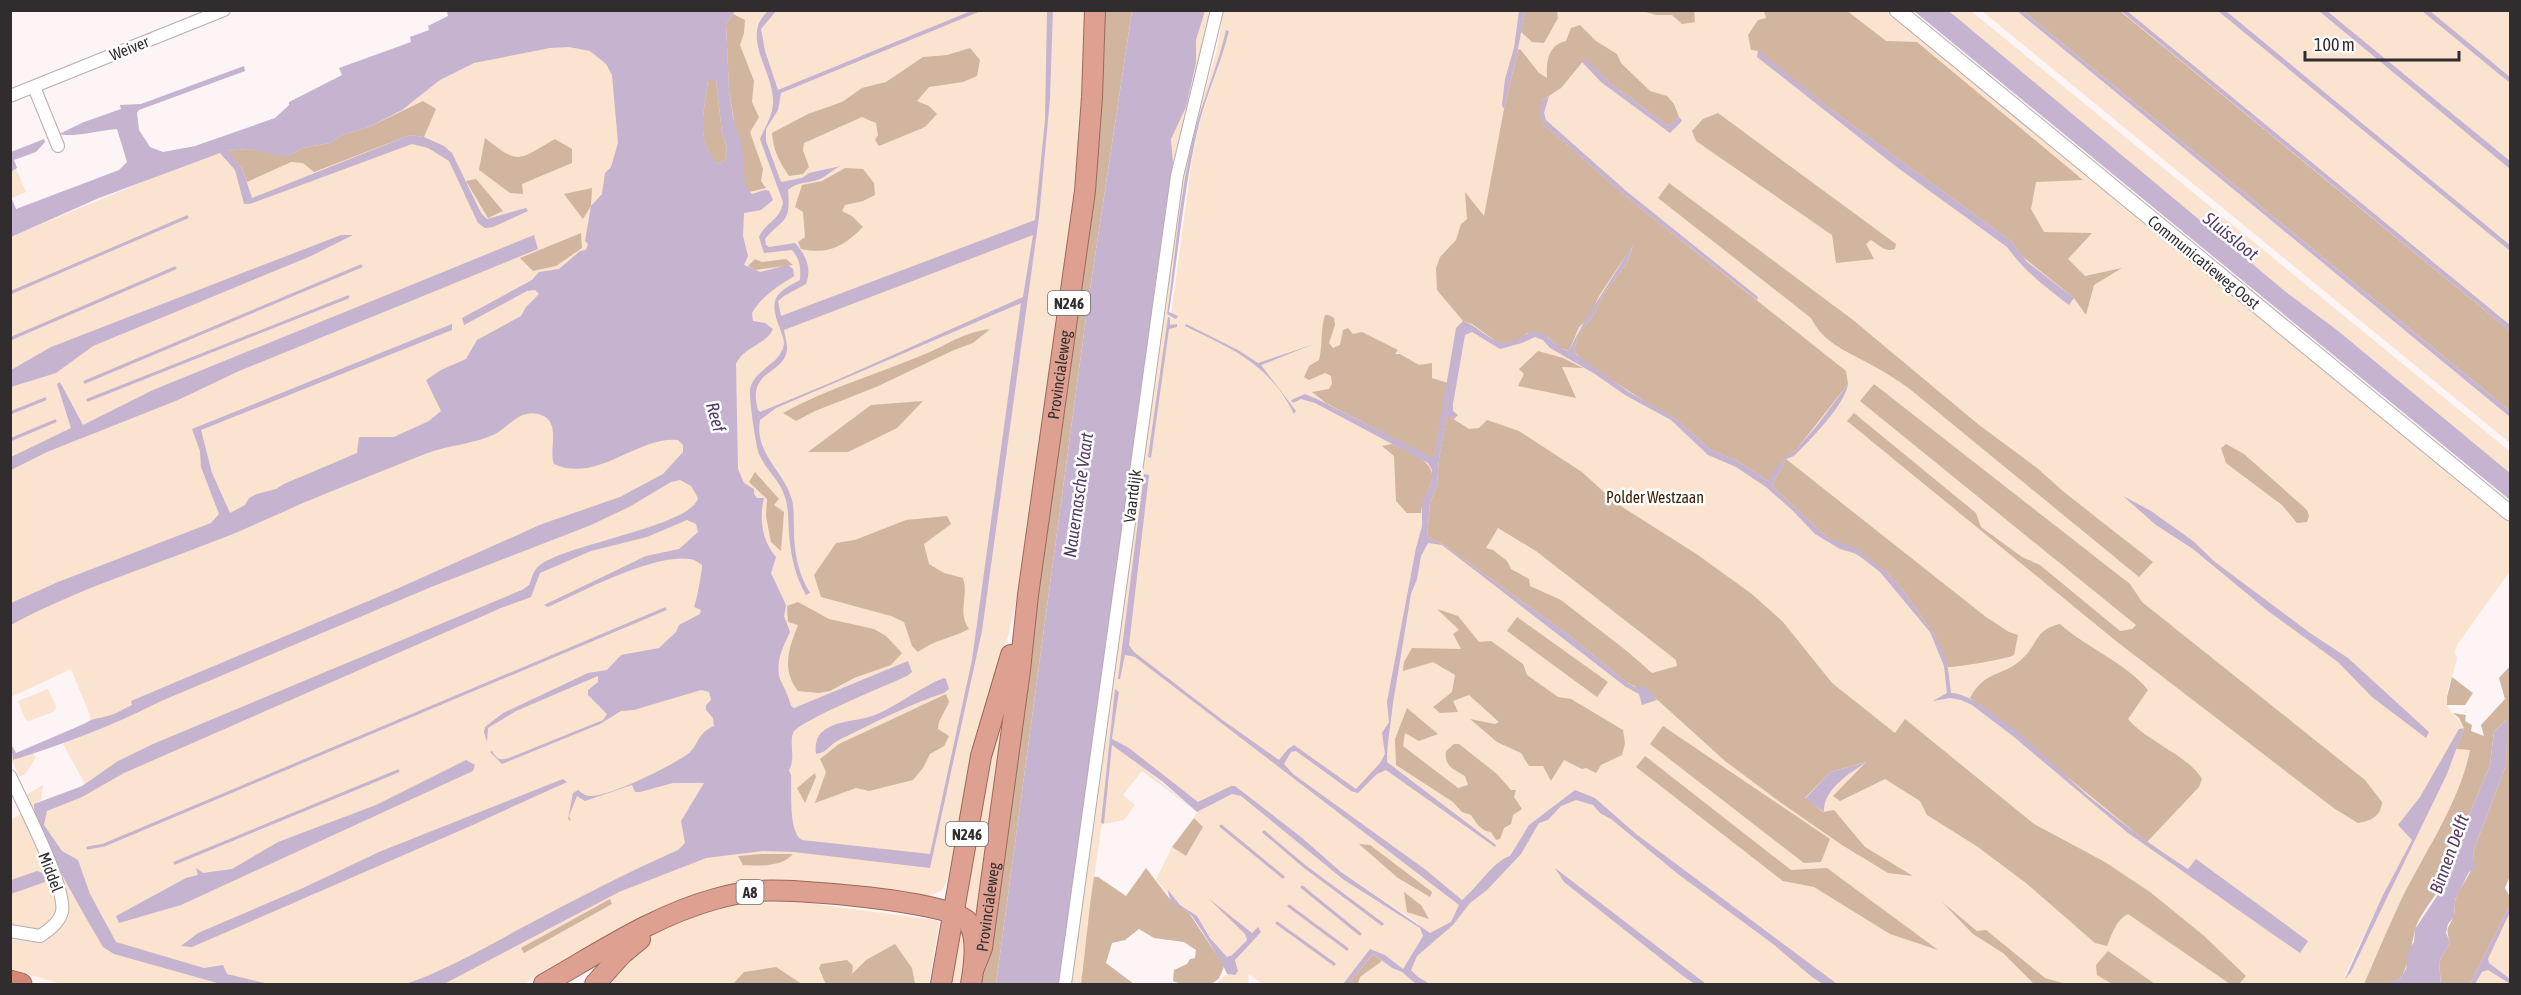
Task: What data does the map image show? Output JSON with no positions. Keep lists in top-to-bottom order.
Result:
{
  "streets": {
    "highway": ["N246", "Provincialeweg", "A8"],
    "street": [
      "Weiver",
      "Communicatieweg Oost",
      "Vaartdijk",
      "Middel"
    ]
  },
  "crossings": [
    ["N246", "Provincialeweg"],
    ["N246", "A8"],
    ["Provincialeweg", "A8"]
  ],
  "water": [
    "Sluissloot",
    "Reef",
    "Nauernasche Vaart",
    "Binnen Delft"
  ],
  "parks": ["Polder Westzaan"],
  "scale_bar": "100 m"
}
